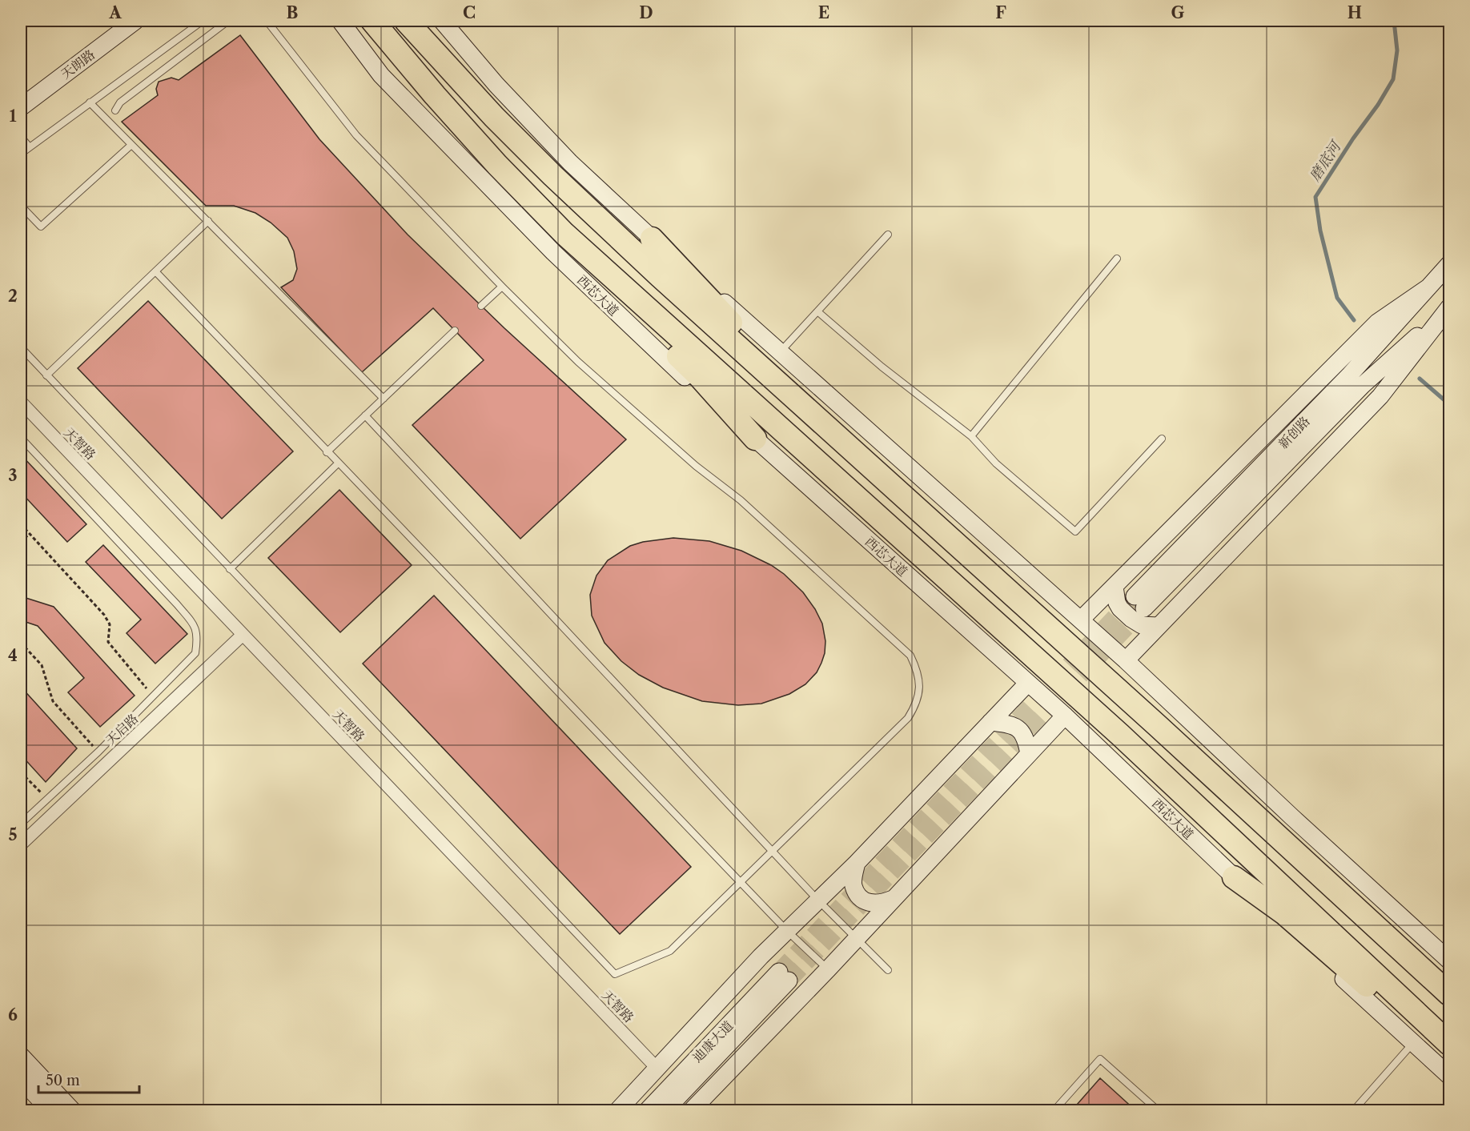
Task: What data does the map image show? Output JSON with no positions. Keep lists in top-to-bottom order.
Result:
{
  "streets": {
    "highway": ["西芯大道"],
    "main road": ["天朗路", "新创路", "迪康大道"],
    "street": ["天智路", "天启路"]
  },
  "crossings": [
    ["天智路", "天启路"]
  ],
  "water": ["磨底河"],
  "scale_bar": "50 m",
  "grid": {
    "columns": [
      "A",
      "B",
      "C",
      "D",
      "E",
      "F",
      "G",
      "H"
    ],
    "rows": [
      "1",
      "2",
      "3",
      "4",
      "5",
      "6"
    ]
  }
}
